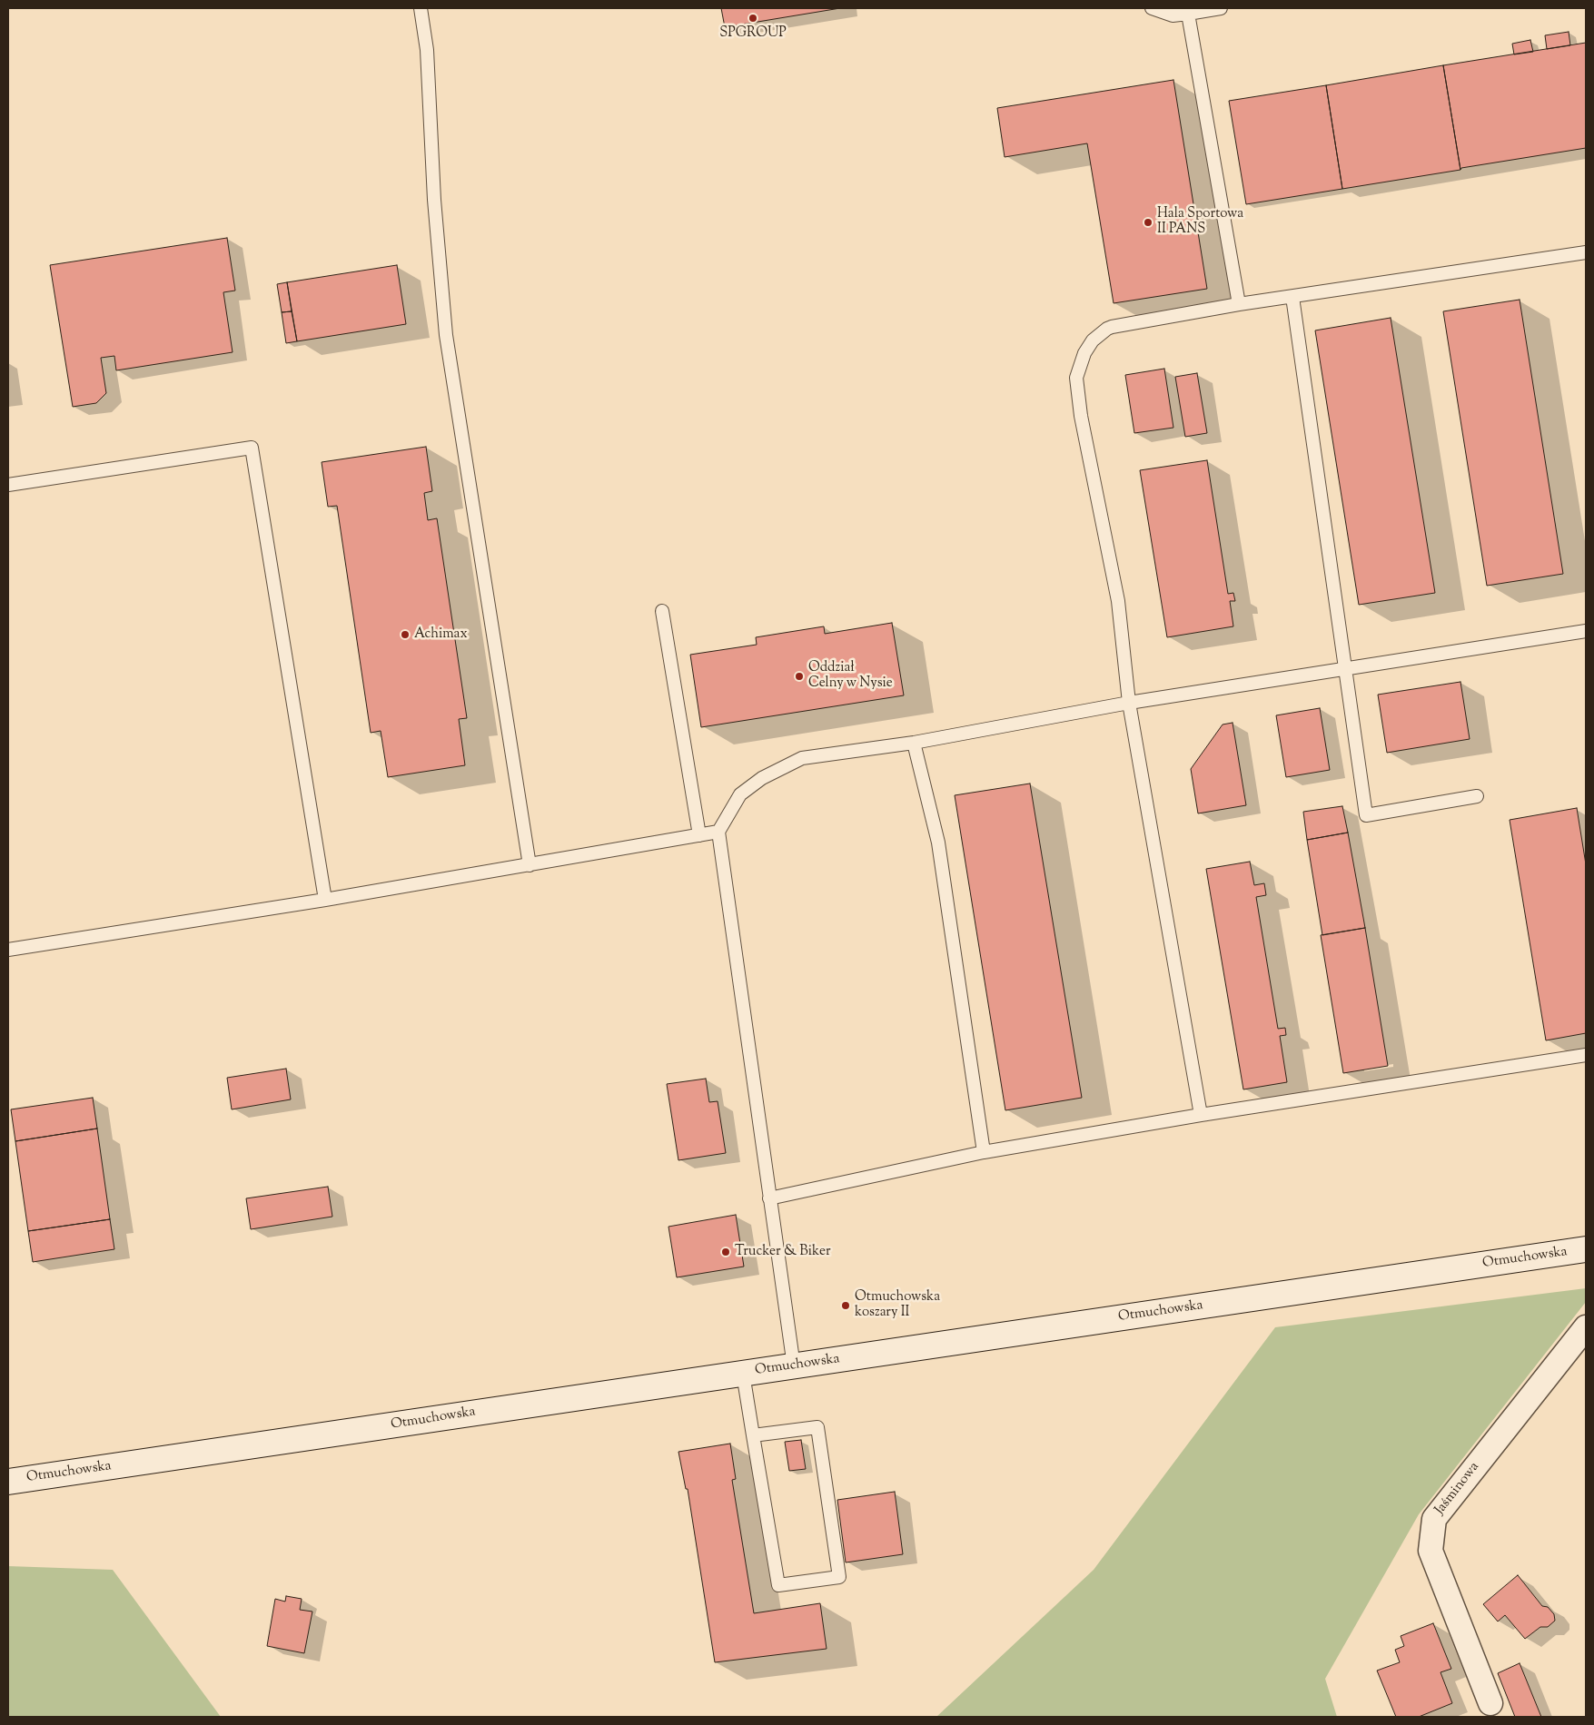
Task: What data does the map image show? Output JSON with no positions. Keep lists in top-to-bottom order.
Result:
{
  "streets": {
    "main road": ["Otmuchowska"],
    "street": ["Jaśminowa"]
  },
  "places": [
    "SPGROUP",
    "Hala Sportowa II PANS",
    "Achimax",
    "Oddział Celny w Nysie",
    "Trucker & Biker",
    "Otmuchowska koszary II"
  ]
}
